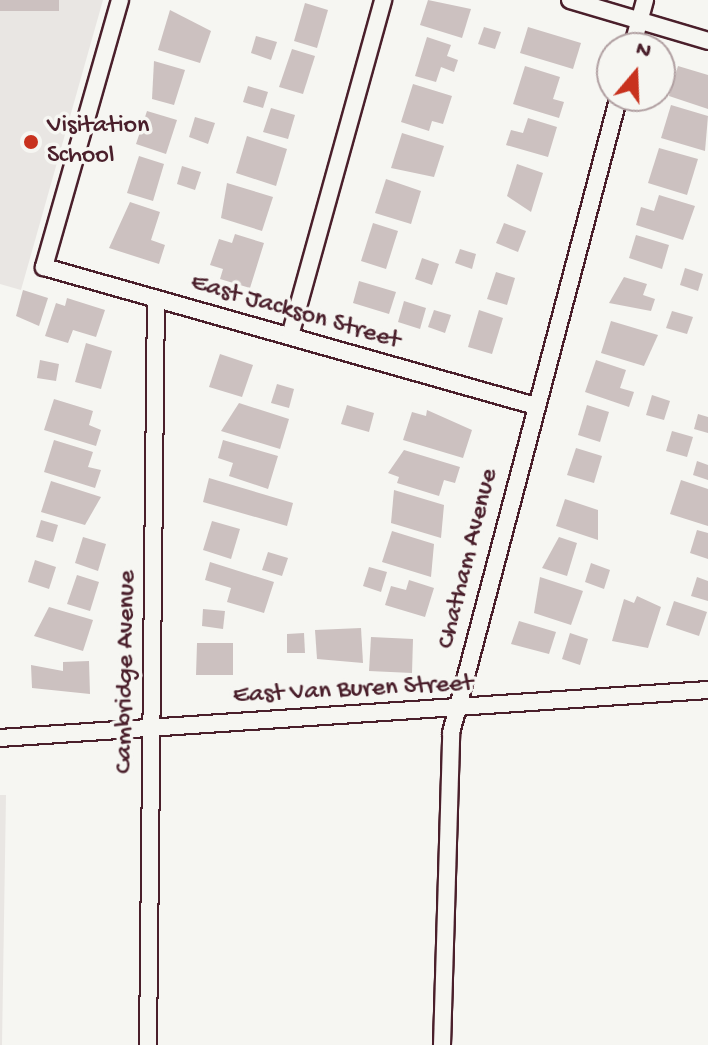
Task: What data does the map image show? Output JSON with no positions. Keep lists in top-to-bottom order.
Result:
{
  "streets": {
    "street": [
      "East Jackson Street",
      "Chatham Avenue",
      "Cambridge Avenue",
      "East Van Buren Street"
    ]
  },
  "crossings": [
    ["East Jackson Street", "Chatham Avenue"],
    ["East Jackson Street", "Cambridge Avenue"],
    ["Chatham Avenue", "East Van Buren Street"],
    ["Cambridge Avenue", "East Van Buren Street"]
  ],
  "places": ["Visitation School"],
  "north": "top"
}
